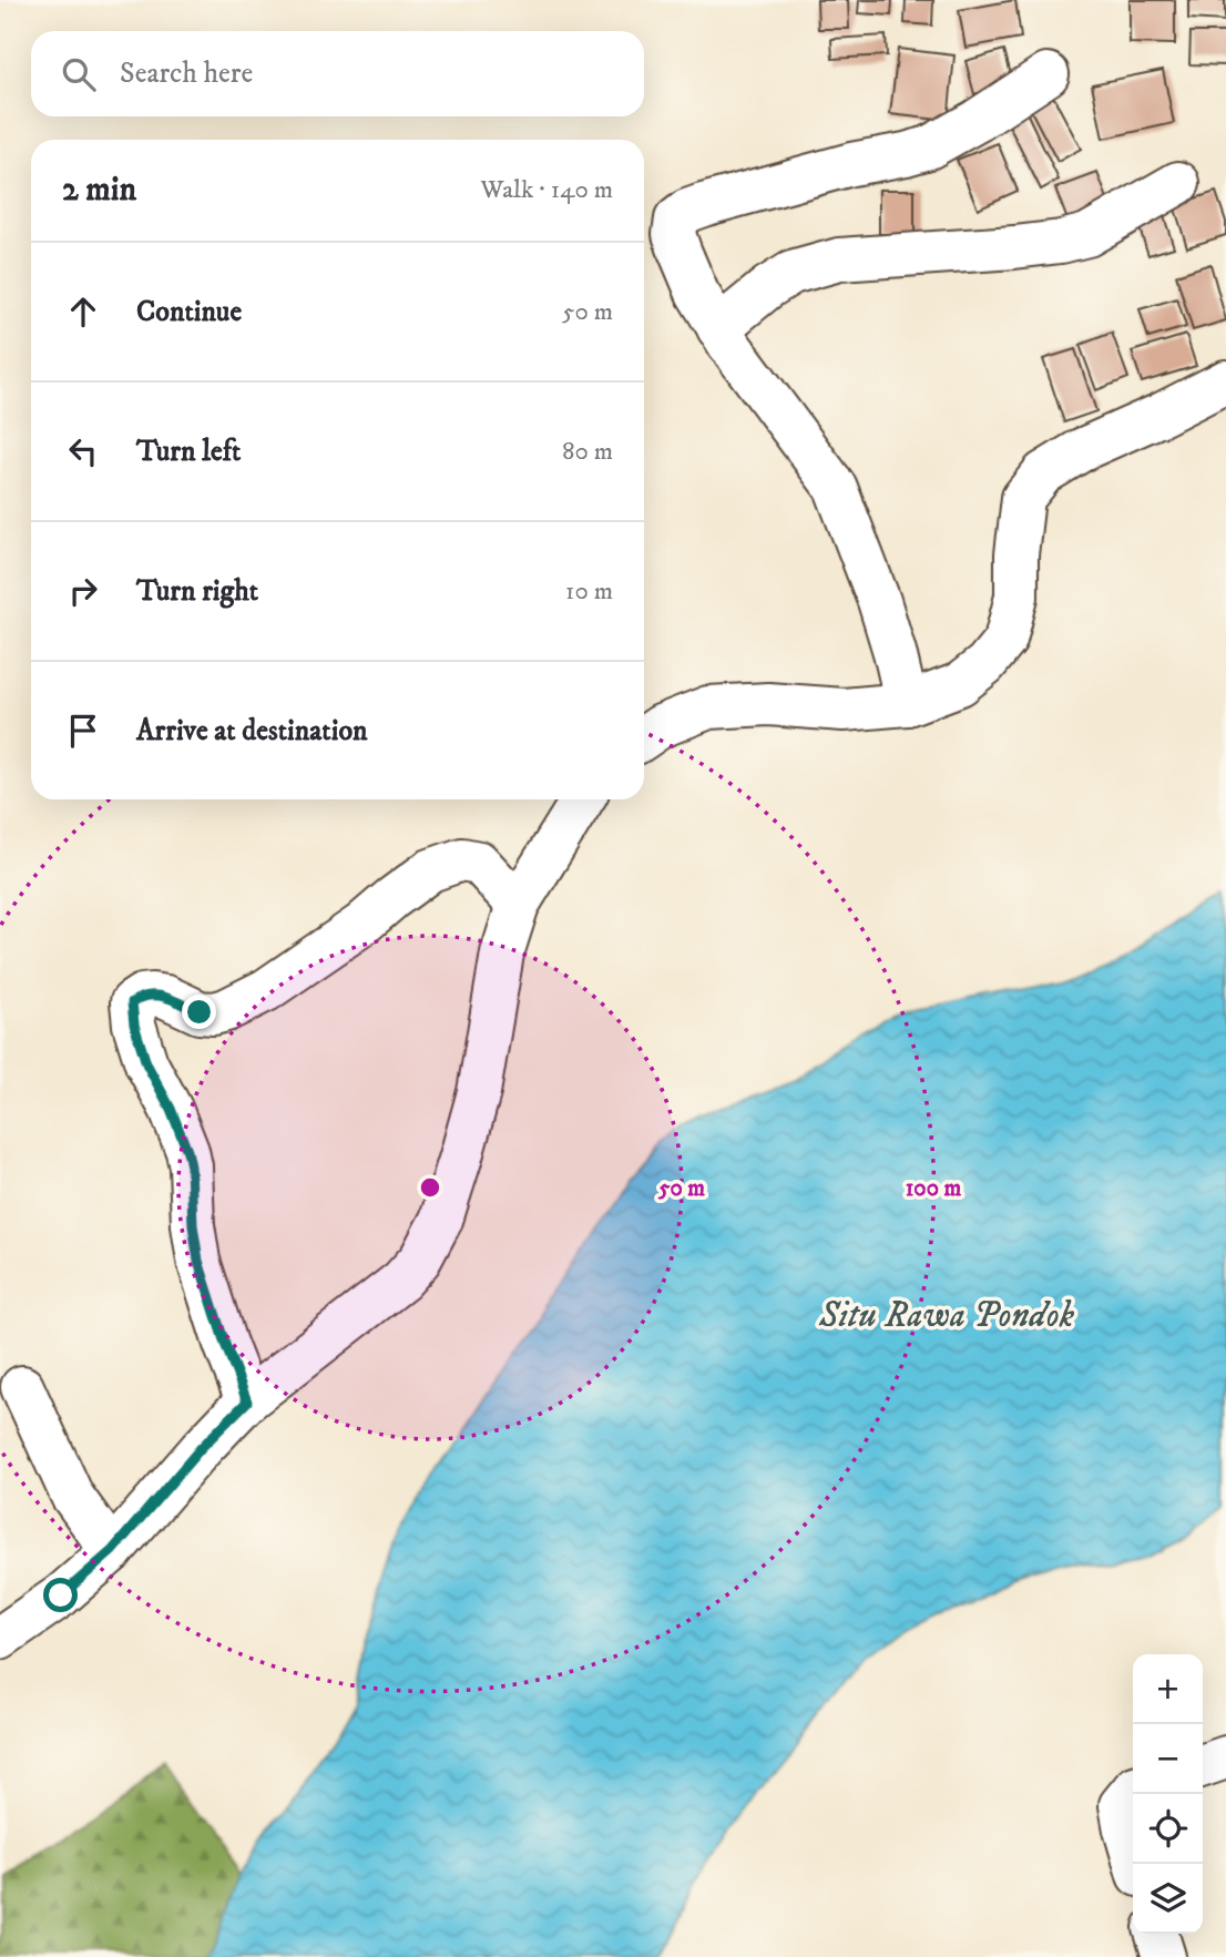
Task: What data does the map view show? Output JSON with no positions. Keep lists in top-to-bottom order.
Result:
{
  "water": ["Situ Rawa Pondok"],
  "page": {
    "search": "Search here",
    "heading": ["2 min", "Walk · 140 m"],
    "list": [
      ["Continue", "50 m"],
      ["Turn left", "80 m"],
      ["Turn right", "10 m"],
      "Arrive at destination"
    ],
    "map_buttons": ["+", "−"]
  },
  "rings": ["50 m", "100 m"]
}
